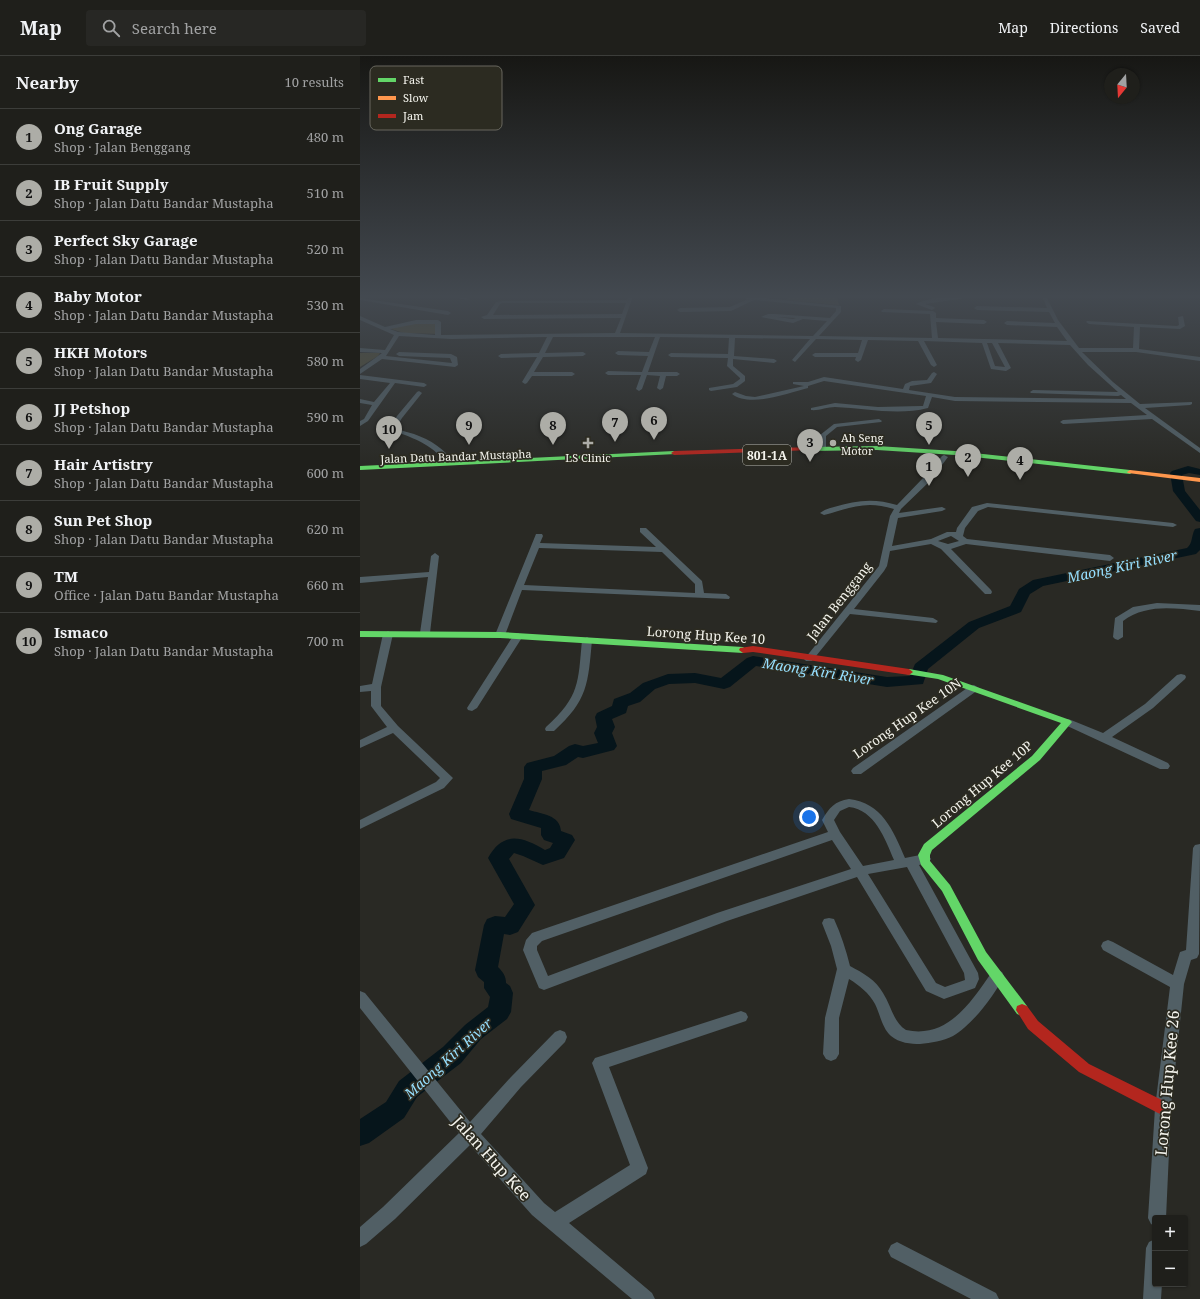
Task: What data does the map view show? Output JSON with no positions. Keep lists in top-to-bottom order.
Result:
{
  "streets": {
    "main road": [
      "801-1A",
      "Jalan Datu Bandar Mustapha",
      "Lorong Hup Kee 10",
      "Lorong Hup Kee 10P"
    ],
    "street": [
      "Jalan Benggang",
      "Lorong Hup Kee 10N",
      "Lorong Hup Kee 26",
      "Jalan Hup Kee"
    ]
  },
  "crossings": [
    ["Jalan Benggang", "Lorong Hup Kee 10"],
    ["Lorong Hup Kee 10", "Lorong Hup Kee 10N"],
    ["Lorong Hup Kee 10", "Lorong Hup Kee 10P"]
  ],
  "water": ["Maong Kiri River"],
  "places": {
    "health": ["LS Clinic"],
    "other": ["Ah Seng Motor"]
  },
  "legend": ["Fast", "Slow", "Jam"],
  "north": "bottom",
  "page": {
    "header": "Map",
    "search": "Search here",
    "nav": ["Map", "Directions", "Saved"],
    "heading": ["Nearby", "10 results"],
    "list": [
      {
        "mark": "1",
        "name": "Ong Garage",
        "note": "Shop · Jalan Benggang",
        "value": "480 m"
      },
      {
        "mark": "2",
        "name": "IB Fruit Supply",
        "note": "Shop · Jalan Datu Bandar Mustapha",
        "value": "510 m"
      },
      {
        "mark": "3",
        "name": "Perfect Sky Garage",
        "note": "Shop · Jalan Datu Bandar Mustapha",
        "value": "520 m"
      },
      {
        "mark": "4",
        "name": "Baby Motor",
        "note": "Shop · Jalan Datu Bandar Mustapha",
        "value": "530 m"
      },
      {
        "mark": "5",
        "name": "HKH Motors",
        "note": "Shop · Jalan Datu Bandar Mustapha",
        "value": "580 m"
      },
      {
        "mark": "6",
        "name": "JJ Petshop",
        "note": "Shop · Jalan Datu Bandar Mustapha",
        "value": "590 m"
      },
      {
        "mark": "7",
        "name": "Hair Artistry",
        "note": "Shop · Jalan Datu Bandar Mustapha",
        "value": "600 m"
      },
      {
        "mark": "8",
        "name": "Sun Pet Shop",
        "note": "Shop · Jalan Datu Bandar Mustapha",
        "value": "620 m"
      },
      {
        "mark": "9",
        "name": "TM",
        "note": "Office · Jalan Datu Bandar Mustapha",
        "value": "660 m"
      },
      {
        "mark": "10",
        "name": "Ismaco",
        "note": "Shop · Jalan Datu Bandar Mustapha",
        "value": "700 m"
      }
    ],
    "pins": [
      "6",
      "7",
      "5",
      "8",
      "9",
      "10",
      "3",
      "2",
      "4",
      "1"
    ],
    "map_buttons": ["+", "−"]
  }
}
